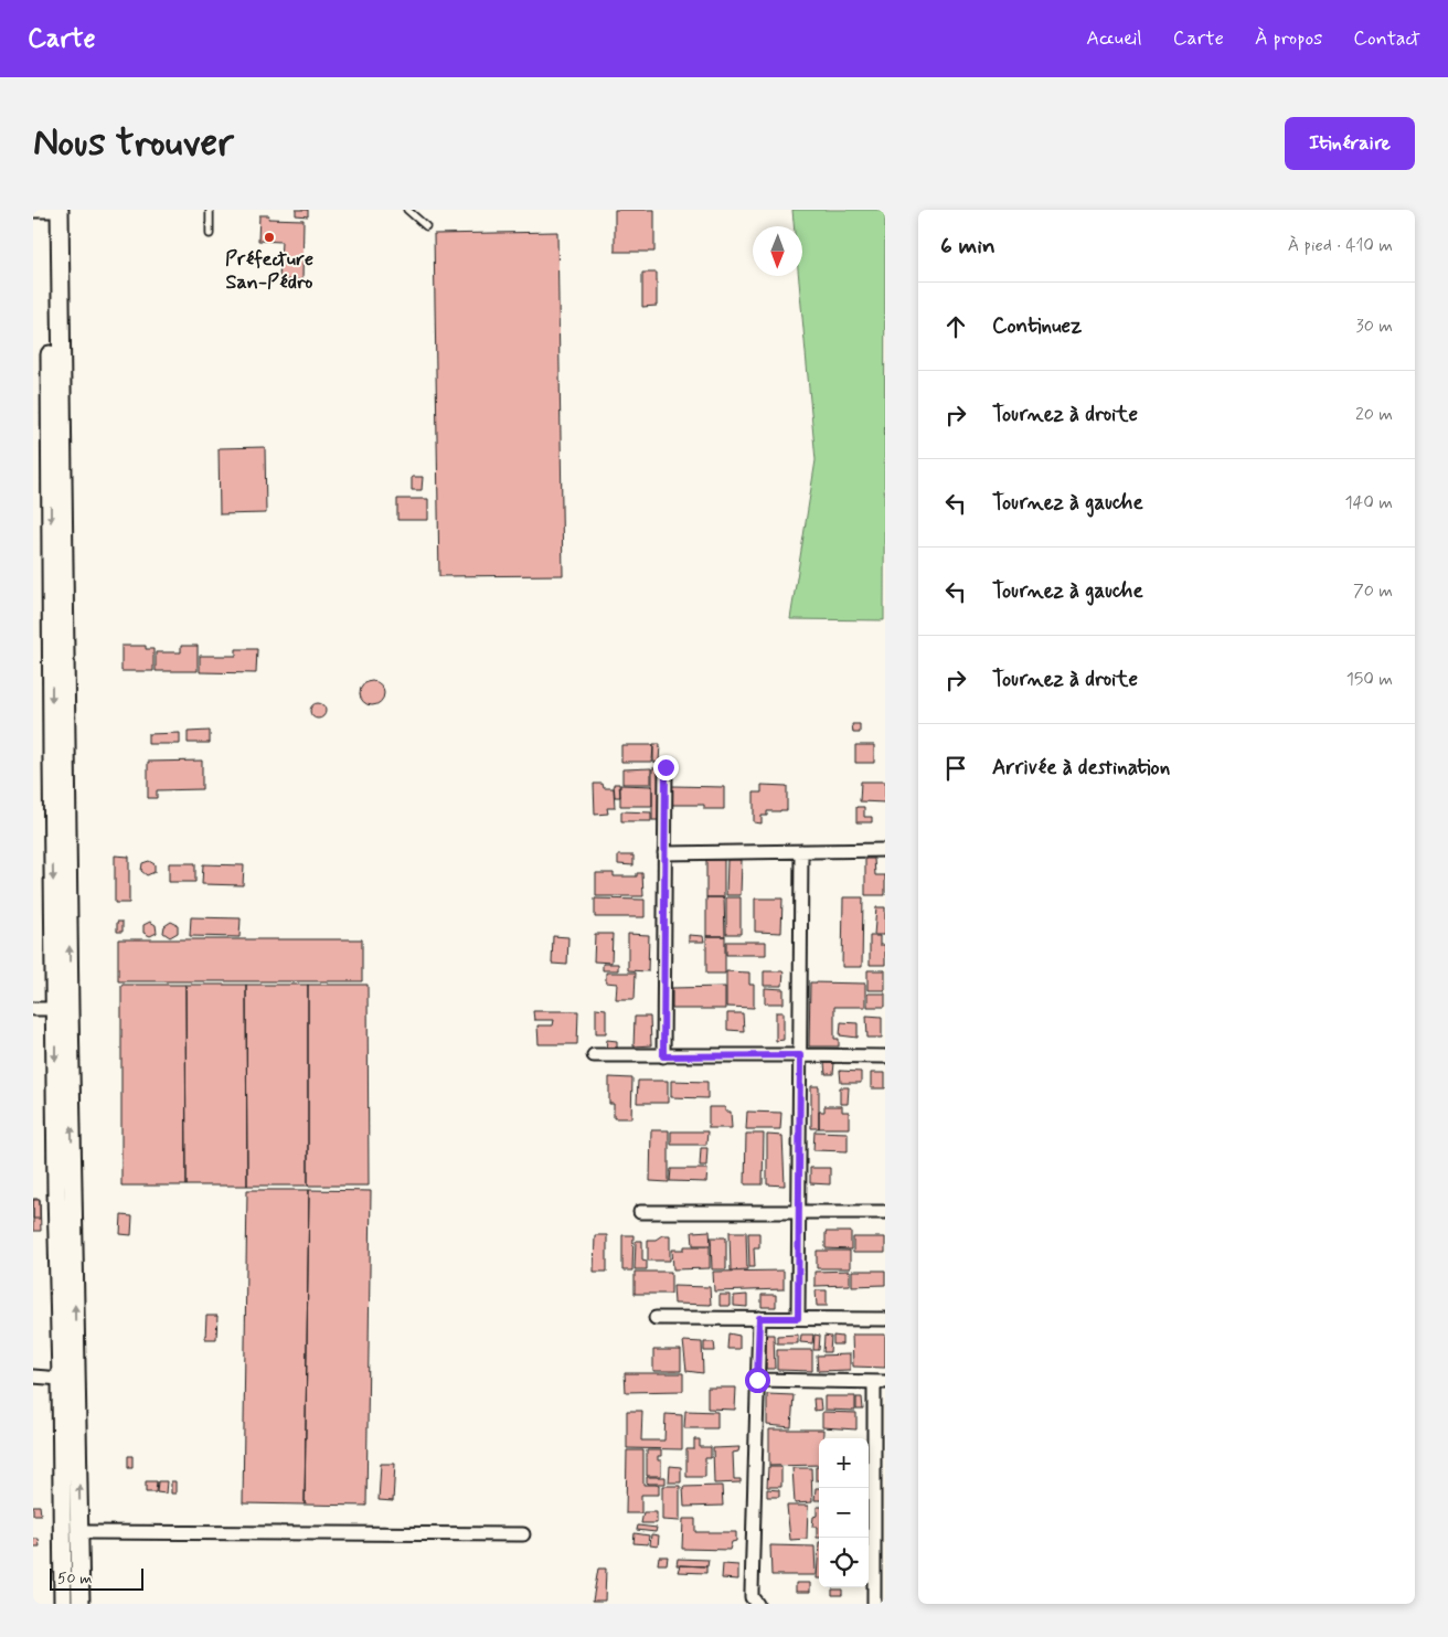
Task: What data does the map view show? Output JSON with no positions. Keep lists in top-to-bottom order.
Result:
{
  "places": ["Préfecture San-Pédro"],
  "scale_bar": "50 m",
  "north": "bottom",
  "page": {
    "header": "Carte",
    "nav": [
      "Accueil",
      "Carte",
      "À propos",
      "Contact"
    ],
    "buttons": "Itinéraire",
    "title": "Nous trouver",
    "heading": ["6 min", "À pied · 410 m"],
    "list": [
      ["Continuez", "30 m"],
      ["Tournez à droite", "20 m"],
      ["Tournez à gauche", "140 m"],
      ["Tournez à gauche", "70 m"],
      ["Tournez à droite", "150 m"],
      "Arrivée à destination"
    ],
    "map_buttons": ["+", "−"],
    "scale": "50 m"
  }
}
